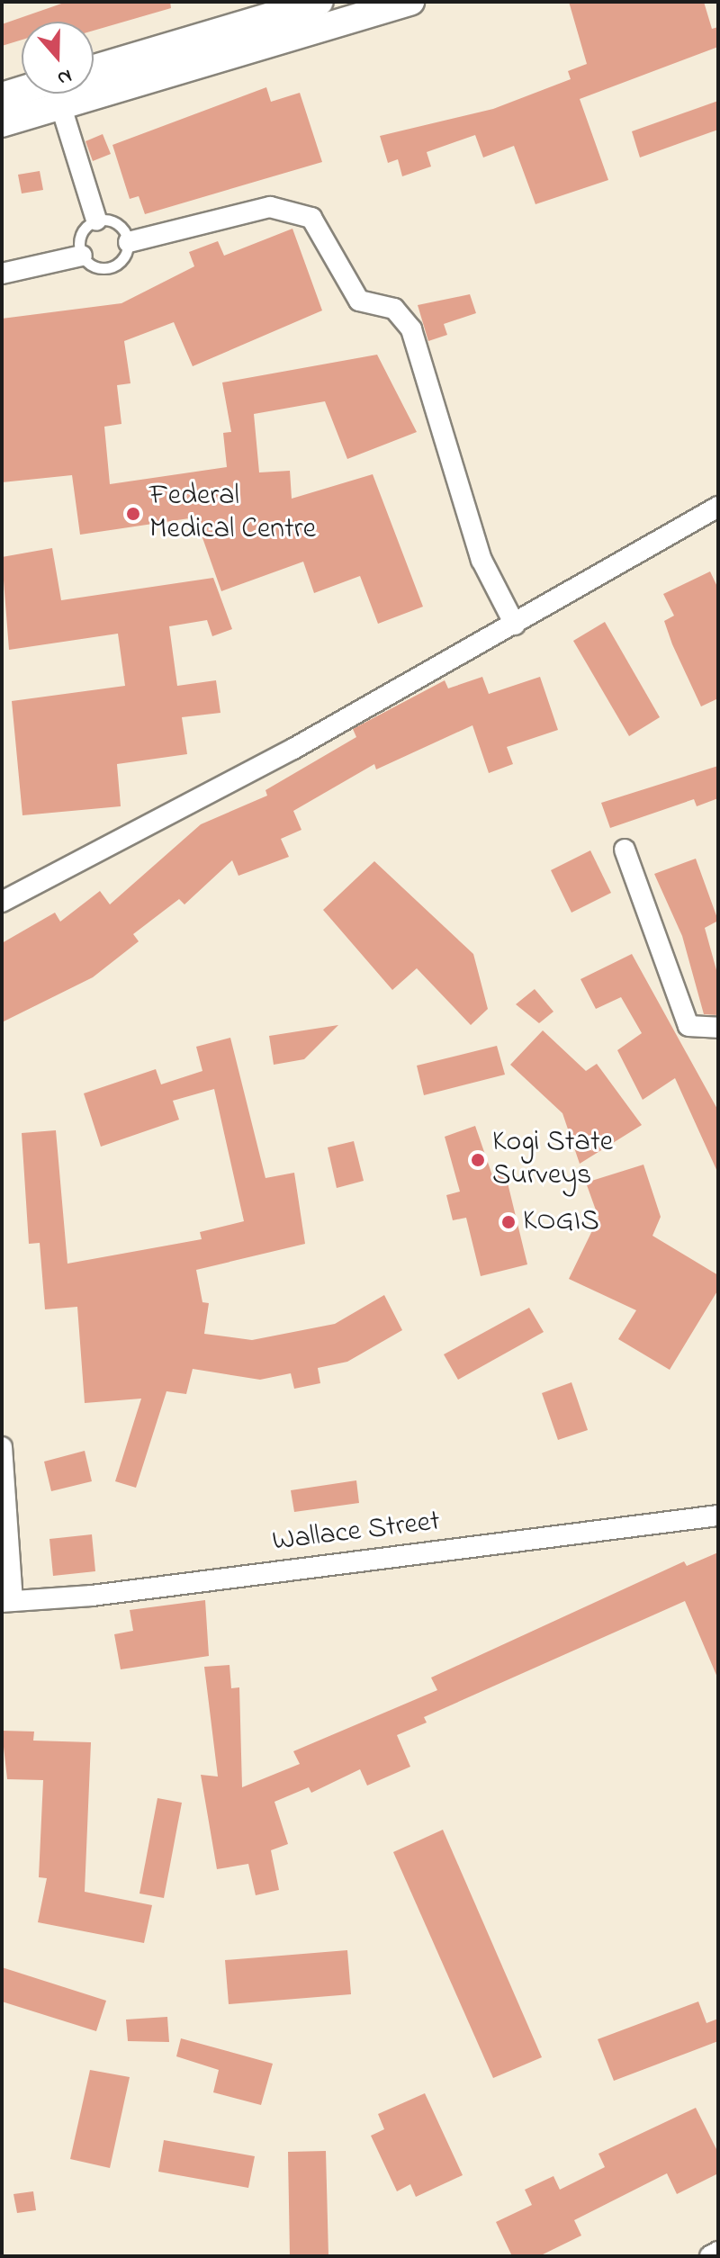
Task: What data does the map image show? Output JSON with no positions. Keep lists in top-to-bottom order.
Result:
{
  "streets": {
    "street": ["Wallace Street"]
  },
  "places": ["Federal Medical Centre", "Kogi State Surveys", "KOGIS"],
  "north": "bottom"
}
